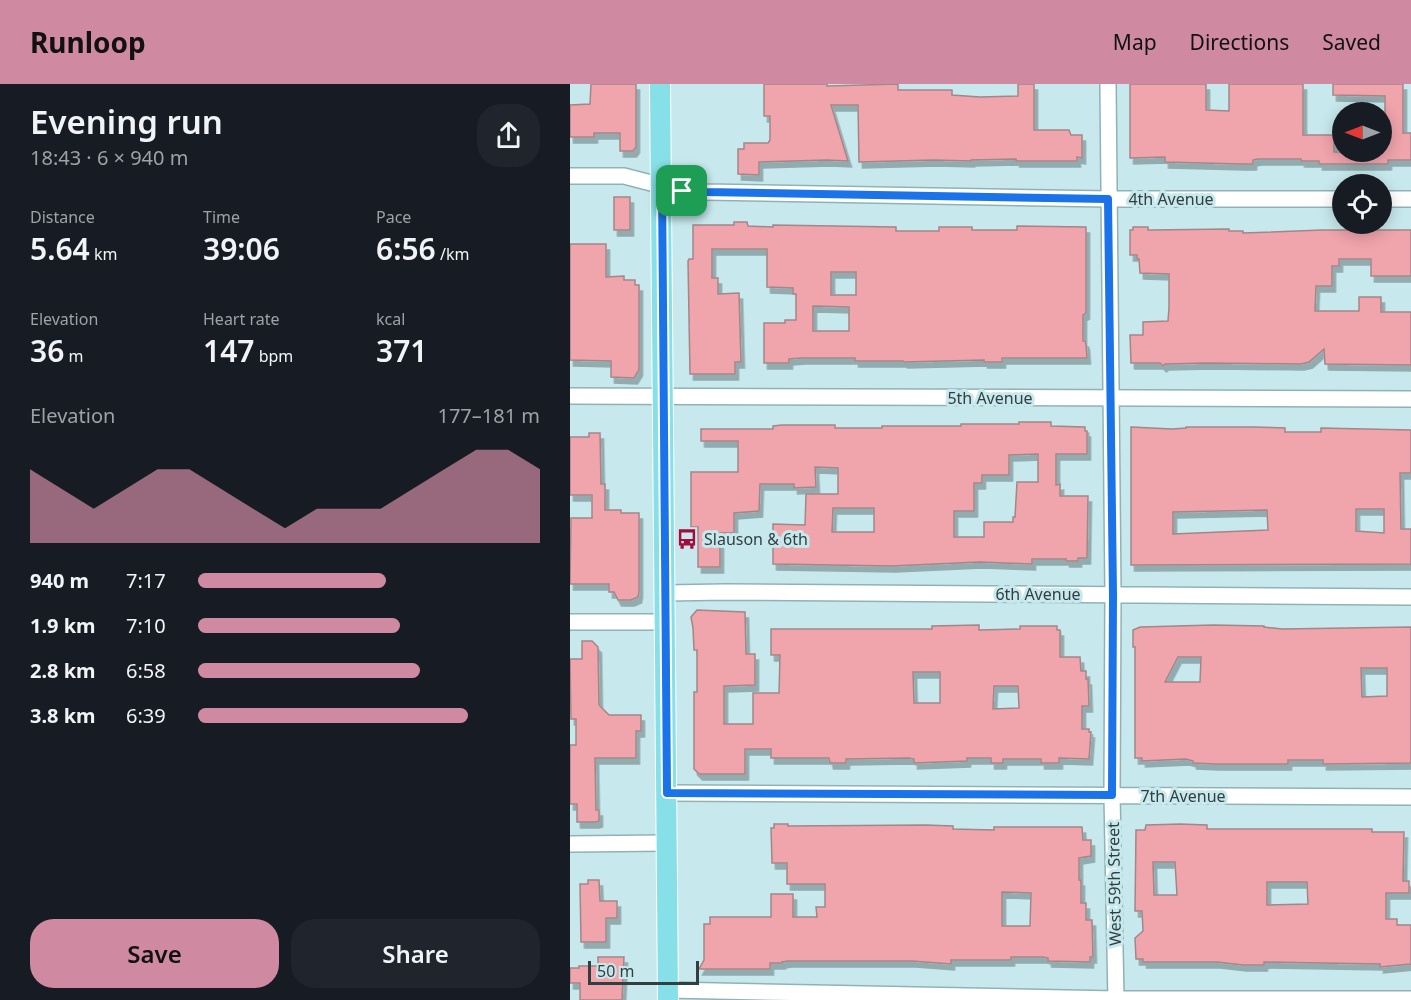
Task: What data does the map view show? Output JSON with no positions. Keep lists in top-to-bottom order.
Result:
{
  "streets": {
    "street": [
      "4th Avenue",
      "5th Avenue",
      "6th Avenue",
      "7th Avenue",
      "West 59th Street"
    ]
  },
  "crossings": [
    ["4th Avenue", "West 59th Street"],
    ["5th Avenue", "West 59th Street"],
    ["6th Avenue", "West 59th Street"],
    ["7th Avenue", "West 59th Street"]
  ],
  "places": {
    "bus stop": ["Slauson & 6th"]
  },
  "scale_bar": "50 m",
  "north": "left",
  "page": {
    "header": "Runloop",
    "nav": ["Map", "Directions", "Saved"],
    "heading": ["Evening run", "18:43 · 6 × 940 m"],
    "stats": [
      ["Distance", "5.64 km"],
      ["Time", "39:06"],
      ["Pace", "6:56 /km"],
      ["Elevation", "36 m"],
      ["Heart rate", "147 bpm"],
      ["kcal", "371"]
    ],
    "chart": ["Elevation", "177–181 m"],
    "list": [
      {
        "name": "940 m",
        "note": "7:17"
      },
      {
        "name": "1.9 km",
        "note": "7:10"
      },
      {
        "name": "2.8 km",
        "note": "6:58"
      },
      {
        "name": "3.8 km",
        "note": "6:39"
      }
    ],
    "buttons": ["Save", "Share"],
    "scale": "50 m"
  }
}
